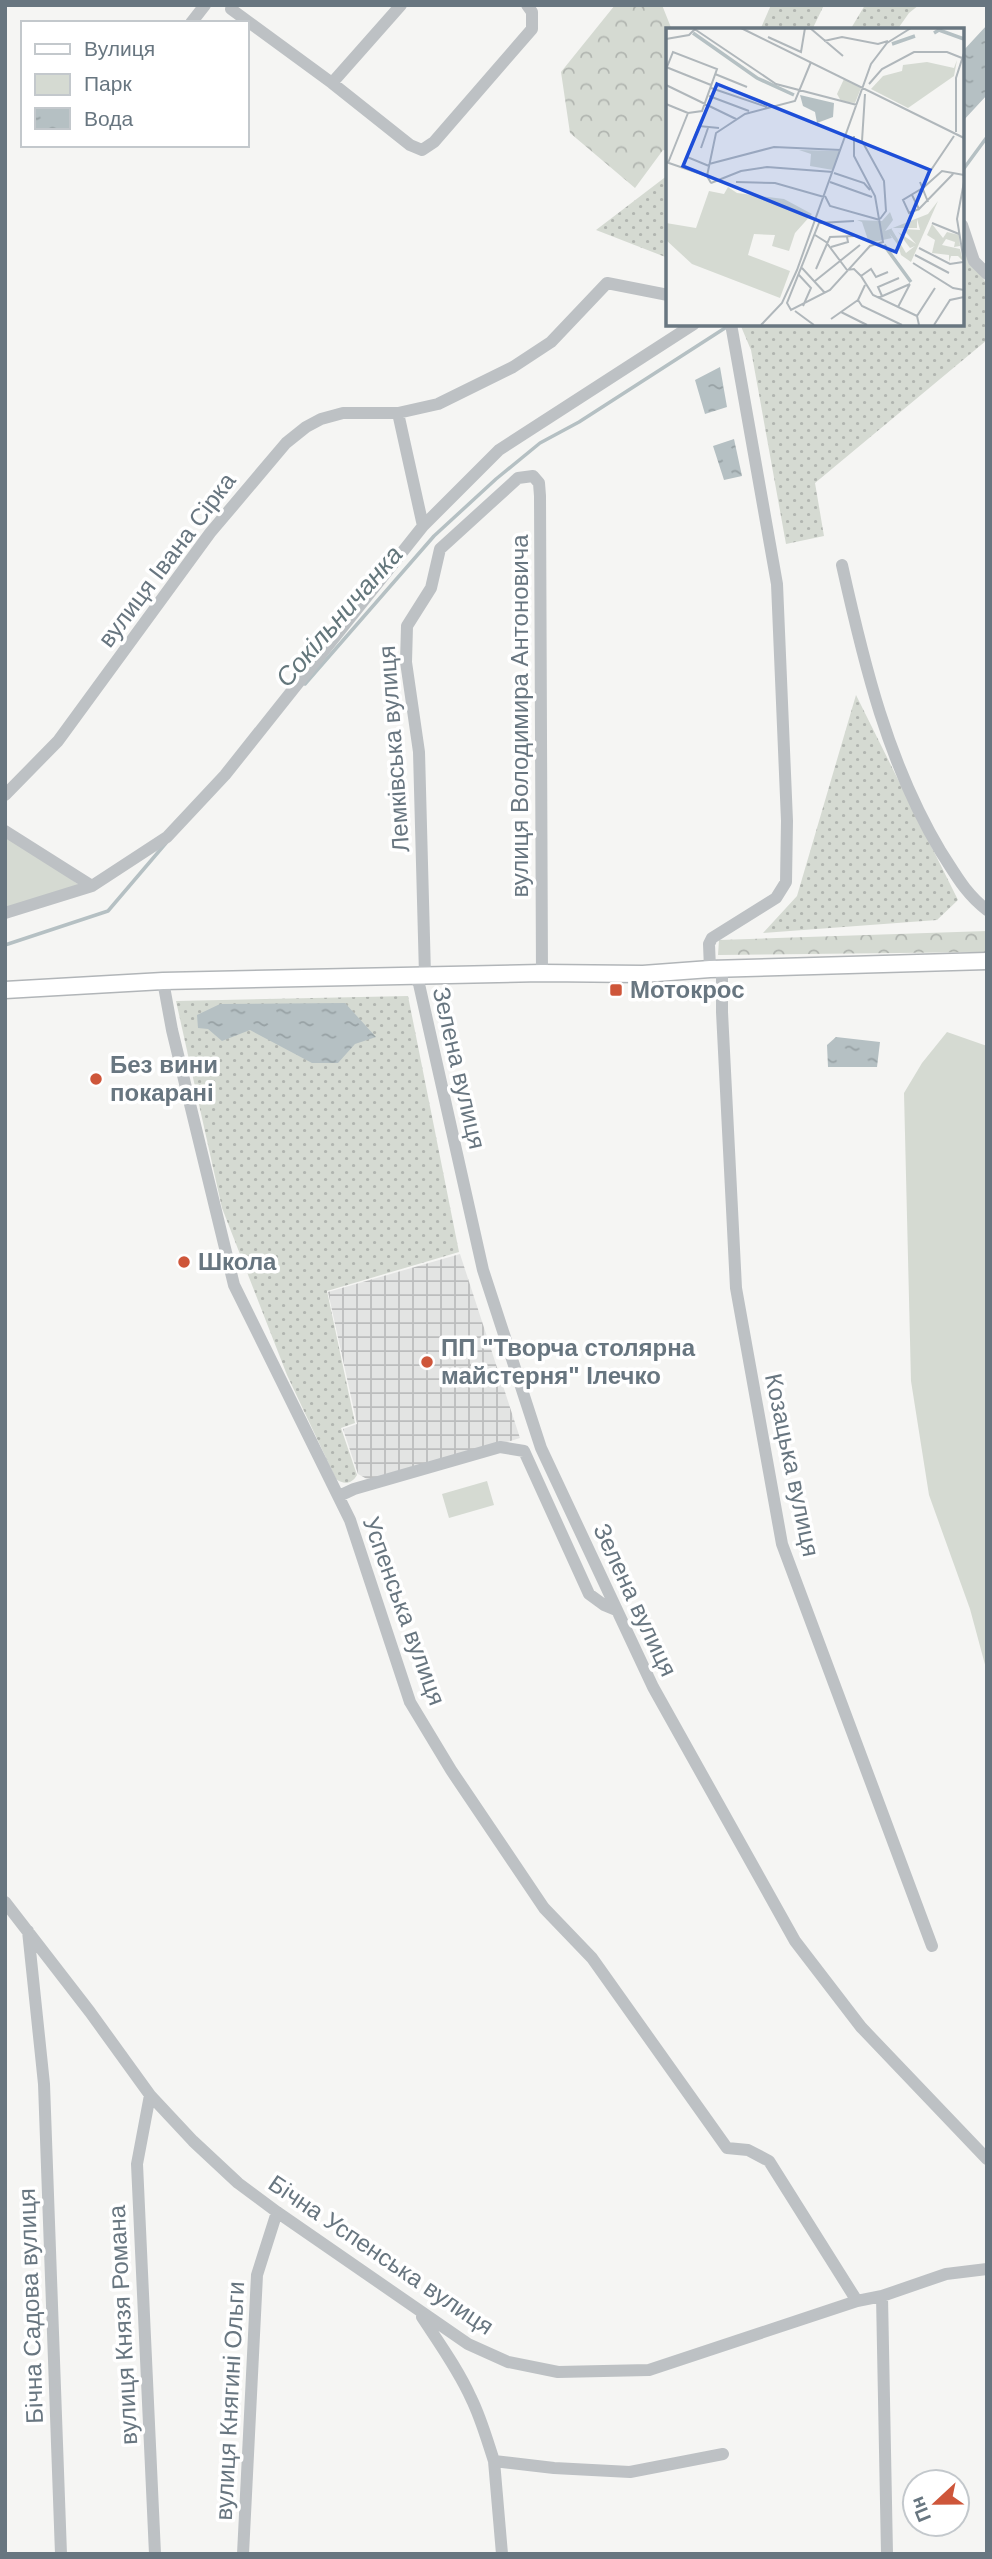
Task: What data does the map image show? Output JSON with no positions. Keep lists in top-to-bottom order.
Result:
{
  "streets": {
    "street": [
      "вулиця Івана Сірка",
      "вулиця Володимира Антоновича",
      "Лемківська вулиця",
      "Зелена вулиця",
      "Козацька вулиця",
      "Успенська вулиця",
      "Бічна Успенська вулиця",
      "Бічна Садова вулиця",
      "вулиця Князя Романа",
      "вулиця Княгині Ольги"
    ]
  },
  "crossings": [
    ["вулиця Володимира Антоновича", "Лемківська вулиця"],
    ["Лемківська вулиця", "Зелена вулиця"],
    ["Успенська вулиця", "Бічна Успенська вулиця"],
    ["Бічна Успенська вулиця", "вулиця Князя Романа"],
    ["Бічна Успенська вулиця", "вулиця Княгині Ольги"]
  ],
  "water": ["Сокільничанка"],
  "places": {
    "transit": ["Мотокрос"],
    "other": ["Без вини покарані", "Школа", "ПП \"Творча столярна майстерня\" Ілечко"]
  },
  "legend": ["Вулиця", "Парк", "Вода"],
  "north": "left"
}
